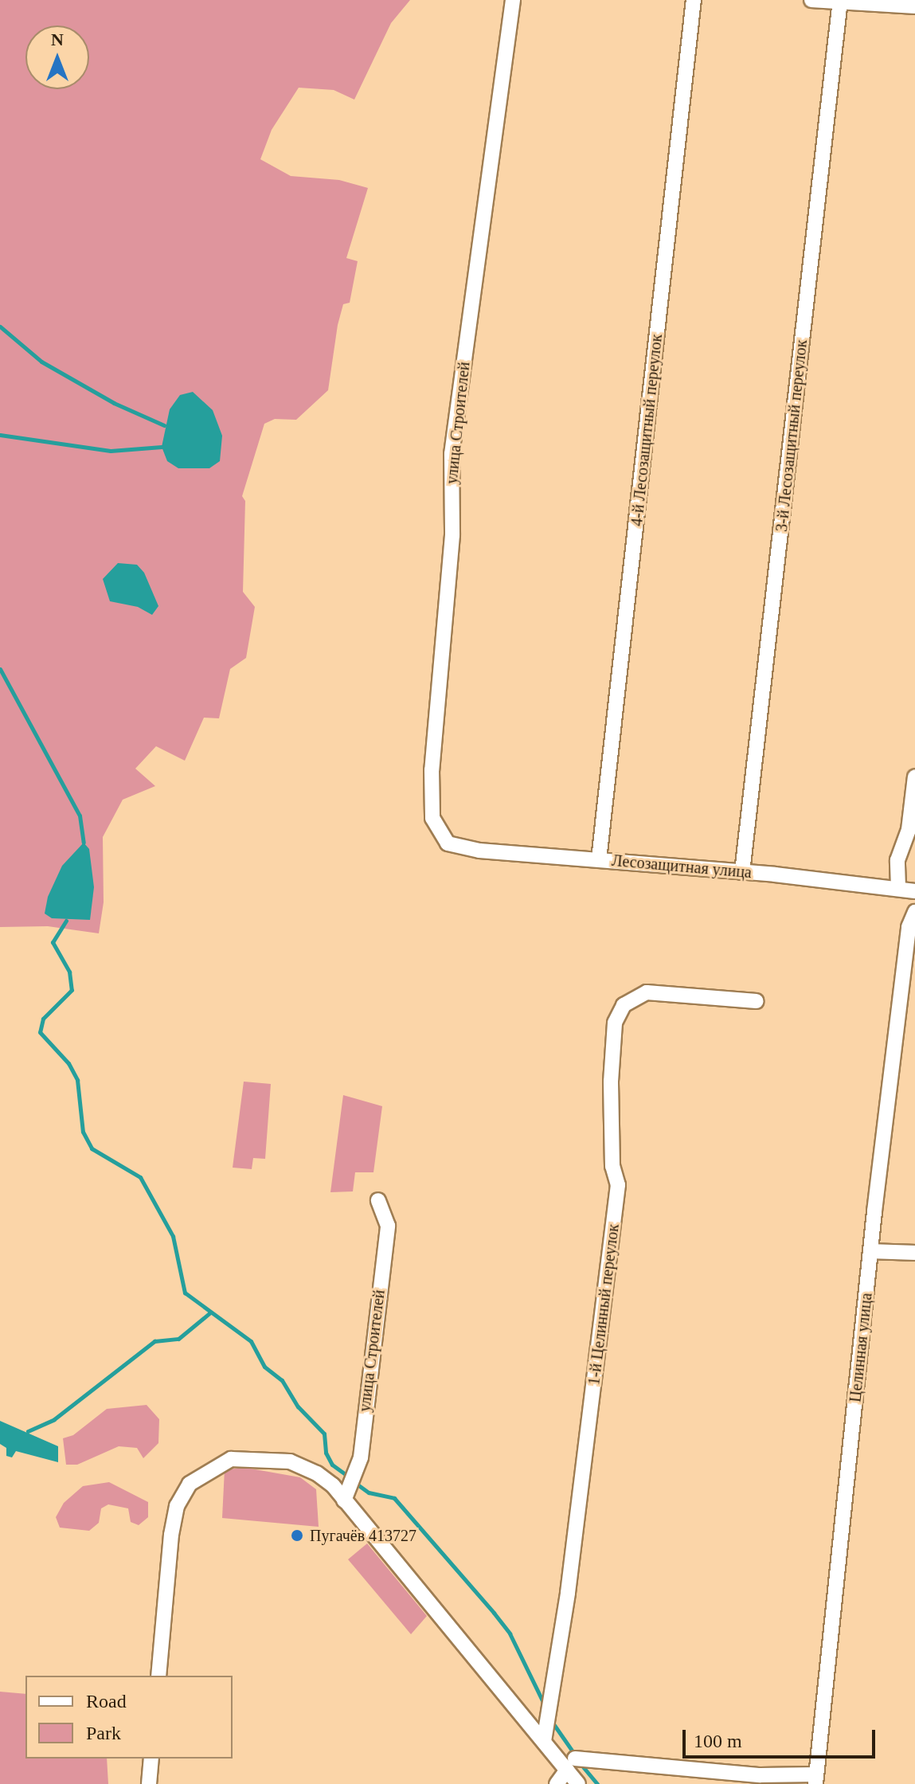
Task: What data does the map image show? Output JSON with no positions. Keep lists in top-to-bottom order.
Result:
{
  "streets": {
    "street": [
      "улица Строителей",
      "4-й Лесозащитный переулок",
      "3-й Лесозащитный переулок",
      "Лесозащитная улица",
      "1-й Целинный переулок",
      "Целинная улица"
    ]
  },
  "crossings": [
    ["улица Строителей", "Лесозащитная улица"],
    ["4-й Лесозащитный переулок", "Лесозащитная улица"],
    ["3-й Лесозащитный переулок", "Лесозащитная улица"]
  ],
  "places": ["Пугачёв 413727"],
  "legend": ["Road", "Park"],
  "scale_bar": "100 m",
  "north": "top"
}
